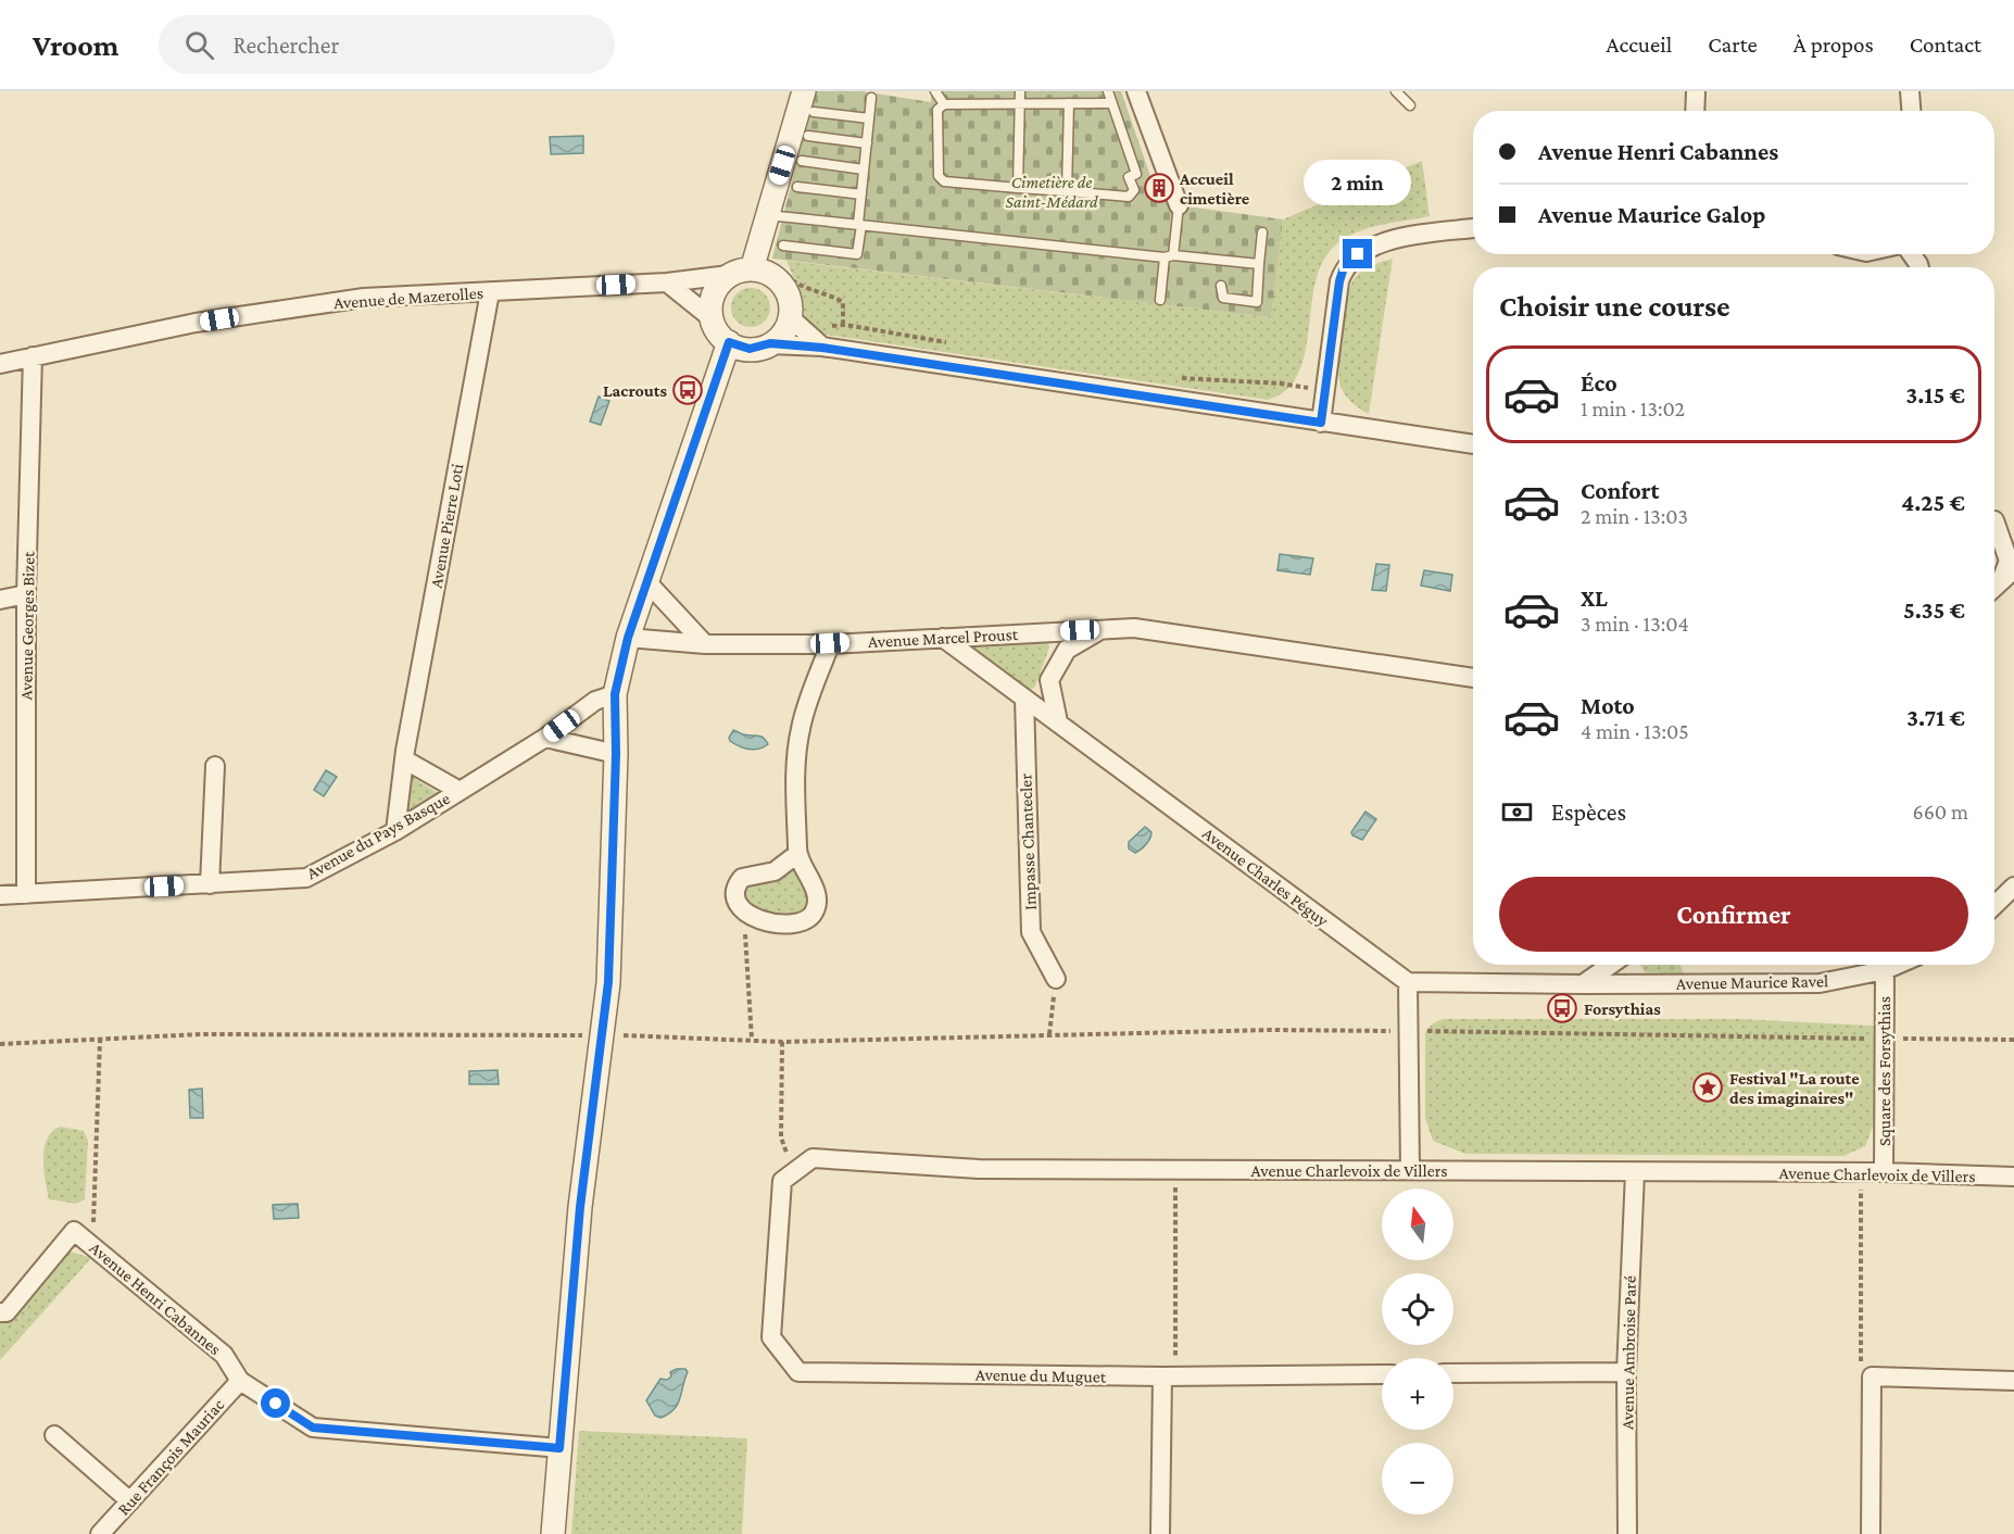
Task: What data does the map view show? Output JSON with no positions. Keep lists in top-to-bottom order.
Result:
{
  "streets": {
    "street": [
      "Avenue de Mazerolles",
      "Avenue Pierre Loti",
      "Avenue Georges Bizet",
      "Avenue Marcel Proust",
      "Avenue du Pays Basque",
      "Impasse Chantecler",
      "Avenue Charles Péguy",
      "Avenue Maurice Ravel",
      "Square des Forsythias",
      "Avenue Charlevoix de Villers",
      "Avenue Henri Cabannes",
      "Avenue Ambroise Paré",
      "Avenue du Muguet",
      "Rue François Mauriac"
    ]
  },
  "crossings": [
    ["Avenue de Mazerolles", "Avenue Pierre Loti"],
    ["Avenue de Mazerolles", "Avenue Georges Bizet"],
    ["Avenue Pierre Loti", "Avenue du Pays Basque"],
    ["Avenue Georges Bizet", "Avenue du Pays Basque"],
    ["Avenue Marcel Proust", "Avenue Charles Péguy"],
    ["Impasse Chantecler", "Avenue Charles Péguy"],
    ["Avenue Maurice Ravel", "Square des Forsythias"],
    ["Square des Forsythias", "Avenue Charlevoix de Villers"],
    ["Avenue Charlevoix de Villers", "Avenue Ambroise Paré"],
    ["Avenue Charlevoix de Villers", "Avenue du Muguet"],
    ["Avenue Henri Cabannes", "Rue François Mauriac"]
  ],
  "parks": ["Cimetière de Saint-Médard"],
  "places": {
    "building": ["Accueil cimetière"],
    "bus stop": ["Lacrouts", "Forsythias"],
    "place": ["Festival \"La route des imaginaires\""]
  },
  "north": "top",
  "page": {
    "header": "Vroom",
    "search": "Rechercher",
    "nav": [
      "Accueil",
      "Carte",
      "À propos",
      "Contact"
    ],
    "banner": ["Avenue Henri Cabannes", "Avenue Maurice Galop"],
    "bubble": "2 min",
    "heading": "Choisir une course",
    "list": [
      {
        "name": "Éco",
        "note": "1 min · 13:02",
        "value": "3.15 €"
      },
      {
        "name": "Confort",
        "note": "2 min · 13:03",
        "value": "4.25 €"
      },
      {
        "name": "XL",
        "note": "3 min · 13:04",
        "value": "5.35 €"
      },
      {
        "name": "Moto",
        "note": "4 min · 13:05",
        "value": "3.71 €"
      }
    ],
    "pay": ["Espèces", "660 m"],
    "buttons": "Confirmer",
    "map_buttons": ["+", "−"]
  }
}
